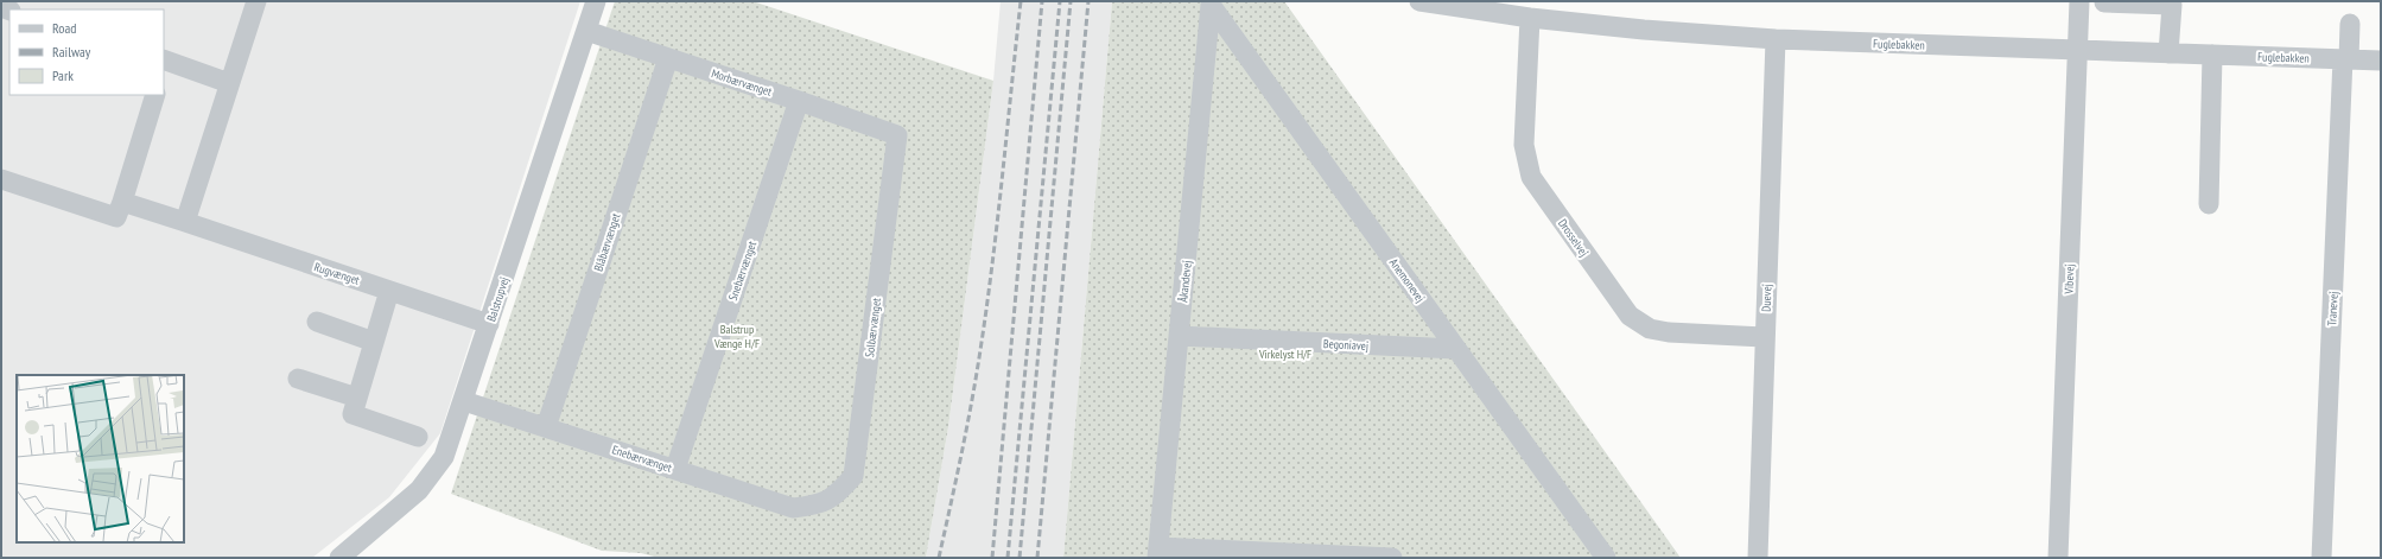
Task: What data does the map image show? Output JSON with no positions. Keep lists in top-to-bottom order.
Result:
{
  "streets": {
    "street": [
      "Fuglebakken",
      "Morbærvænget",
      "Drosselvej",
      "Blåbærvænget",
      "Snebærvænget",
      "Rugvænget",
      "Vibevej",
      "Anemonevej",
      "Åkandevej",
      "Duevej",
      "Balstrupvej",
      "Tranevej",
      "Solbærvænget",
      "Begoniavej",
      "Enebærvænget"
    ]
  },
  "crossings": [
    ["Fuglebakken", "Drosselvej"],
    ["Fuglebakken", "Vibevej"],
    ["Fuglebakken", "Duevej"],
    ["Fuglebakken", "Tranevej"],
    ["Morbærvænget", "Blåbærvænget"],
    ["Morbærvænget", "Snebærvænget"],
    ["Morbærvænget", "Balstrupvej"],
    ["Morbærvænget", "Solbærvænget"],
    ["Drosselvej", "Duevej"],
    ["Blåbærvænget", "Enebærvænget"],
    ["Snebærvænget", "Enebærvænget"],
    ["Rugvænget", "Balstrupvej"],
    ["Anemonevej", "Åkandevej"],
    ["Anemonevej", "Begoniavej"],
    ["Åkandevej", "Begoniavej"],
    ["Balstrupvej", "Enebærvænget"],
    ["Solbærvænget", "Enebærvænget"]
  ],
  "parks": ["Balstrup Vænge H/F", "Virkelyst H/F"],
  "legend": ["Road", "Railway", "Park"]
}
